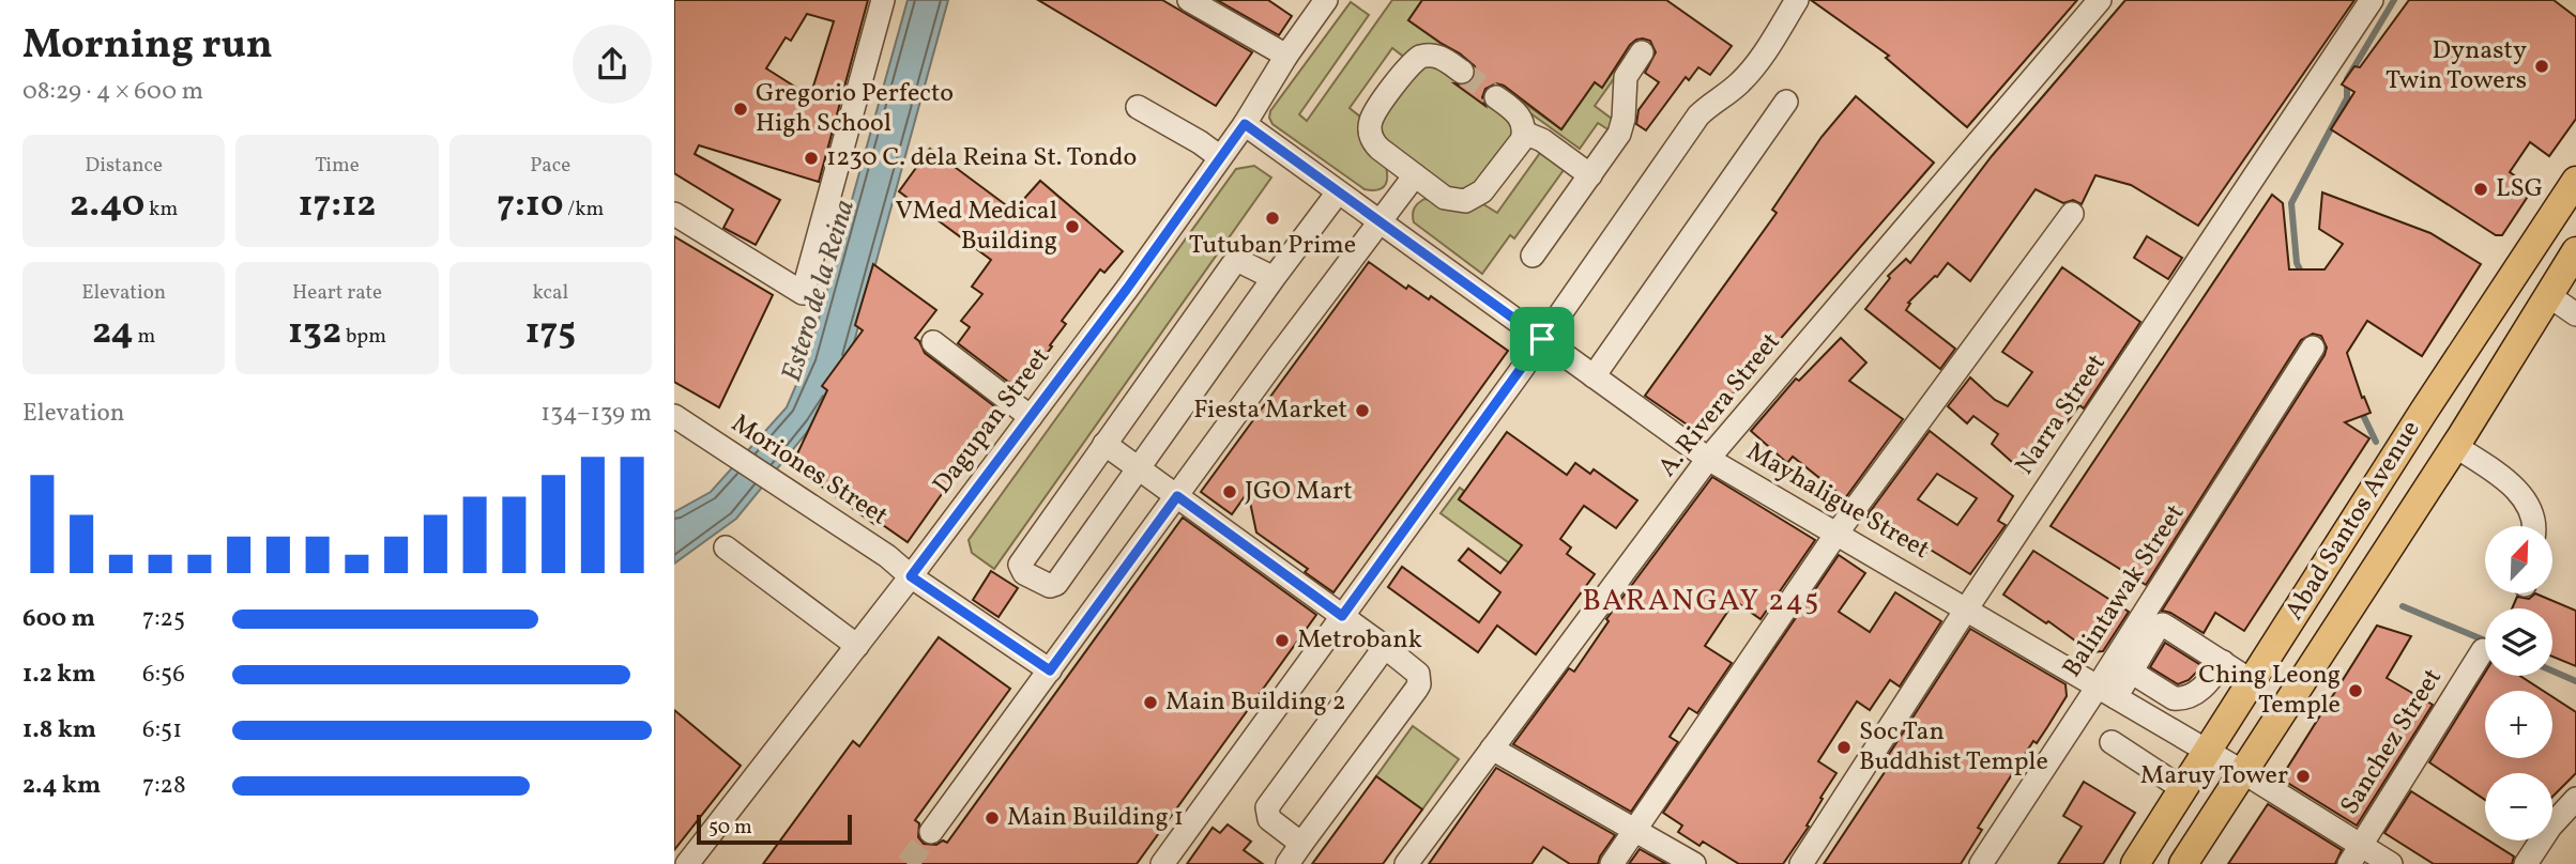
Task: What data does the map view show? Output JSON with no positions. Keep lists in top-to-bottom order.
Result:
{
  "streets": {
    "main road": ["Abad Santos Avenue"],
    "street": [
      "A. Rivera Street",
      "Narra Street",
      "Dagupan Street",
      "Moriones Street",
      "Mayhaligue Street",
      "Balintawak Street",
      "Sanchez Street"
    ]
  },
  "crossings": [
    ["A. Rivera Street", "Mayhaligue Street"],
    ["Narra Street", "Mayhaligue Street"],
    ["Dagupan Street", "Moriones Street"],
    ["Dagupan Street", "Mayhaligue Street"],
    ["Mayhaligue Street", "Abad Santos Avenue"],
    ["Mayhaligue Street", "Balintawak Street"],
    ["Mayhaligue Street", "Sanchez Street"]
  ],
  "districts": ["BARANGAY 245"],
  "water": ["Estero de la Reina"],
  "places": [
    "Dynasty Twin Towers",
    "Gregorio Perfecto High School",
    "1230 C. dela Reina St. Tondo",
    "LSG",
    "Tutuban Prime",
    "VMed Medical Building",
    "Fiesta Market",
    "JGO Mart",
    "Metrobank",
    "Ching Leong Temple",
    "Main Building 2",
    "Soc Tan Buddhist Temple",
    "Maruy Tower",
    "Main Building 1"
  ],
  "scale_bar": "50 m",
  "north": "top right",
  "page": {
    "heading": ["Morning run", "08:29 · 4 × 600 m"],
    "stats": [
      ["Distance", "2.40 km"],
      ["Time", "17:12"],
      ["Pace", "7:10 /km"],
      ["Elevation", "24 m"],
      ["Heart rate", "132 bpm"],
      ["kcal", "175"]
    ],
    "chart": ["Elevation", "134–139 m"],
    "map_buttons": ["+", "−"],
    "list": [
      {
        "name": "600 m",
        "note": "7:25"
      },
      {
        "name": "1.2 km",
        "note": "6:56"
      },
      {
        "name": "1.8 km",
        "note": "6:51"
      },
      {
        "name": "2.4 km",
        "note": "7:28"
      }
    ],
    "scale": "50 m"
  }
}
